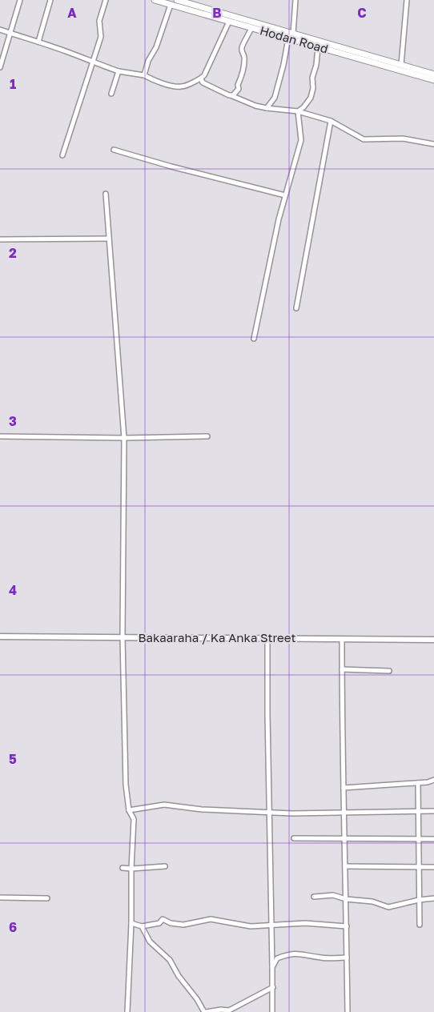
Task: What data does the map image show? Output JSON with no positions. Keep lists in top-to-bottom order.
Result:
{
  "streets": {
    "main road": ["Hodan Road"],
    "street": ["Bakaaraha / Ka Anka Street"]
  },
  "grid": {
    "columns": ["A", "B", "C"],
    "rows": [
      "1",
      "2",
      "3",
      "4",
      "5",
      "6"
    ]
  }
}
